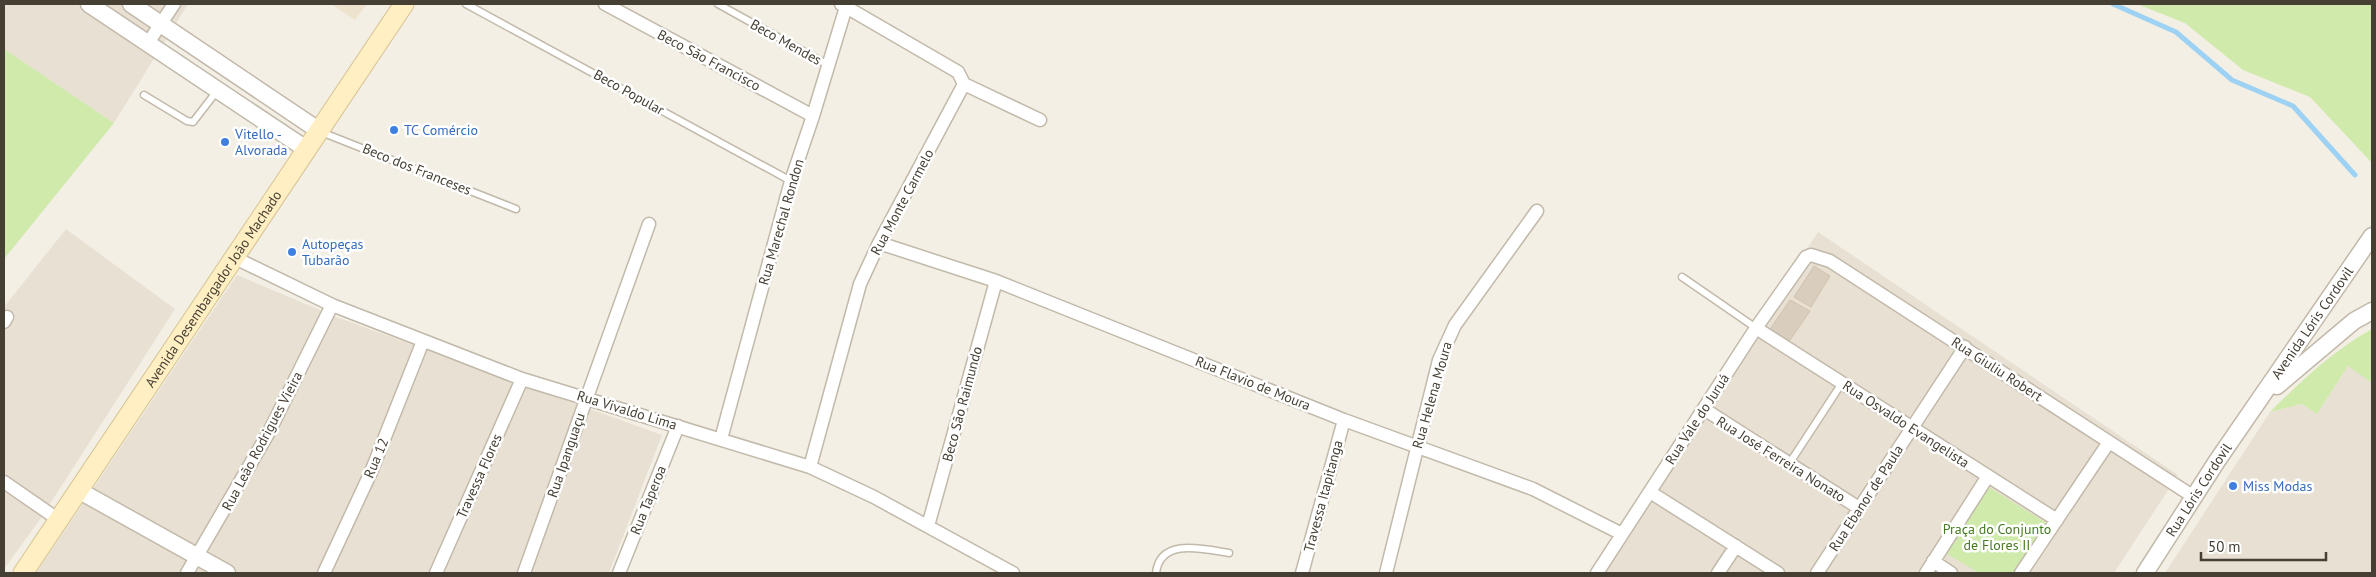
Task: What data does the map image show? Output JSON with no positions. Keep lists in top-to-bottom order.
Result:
{
  "streets": {
    "main road": ["Avenida Desembargador João Machado"],
    "street": [
      "Beco São Francisco",
      "Rua Monte Carmelo",
      "Rua Marechal Rondon",
      "Avenida Lóris Cordovil",
      "Rua Giuliu Robert",
      "Rua Flavio de Moura",
      "Rua Helena Moura",
      "Beco São Raimundo",
      "Rua Vivaldo Lima",
      "Rua Vale do Juruá",
      "Rua Osvaldo Evangelista",
      "Rua Leão Rodrigues Vieira",
      "Rua Ipanguaçu",
      "Rua 12",
      "Rua José Ferreira Nonato",
      "Travessa Flores",
      "Rua Lóris Cordovil",
      "Travessa Itapitanga",
      "Rua Ebanor de Paula",
      "Rua Taperoa"
    ],
    "lane": ["Beco Mendes", "Beco Popular", "Beco dos Franceses"]
  },
  "crossings": [
    ["Beco Mendes", "Rua Marechal Rondon"],
    ["Beco São Francisco", "Rua Marechal Rondon"],
    ["Beco Popular", "Rua Marechal Rondon"],
    ["Beco dos Franceses", "Avenida Desembargador João Machado"],
    ["Rua Monte Carmelo", "Rua Flavio de Moura"],
    ["Rua Monte Carmelo", "Rua Vivaldo Lima"],
    ["Rua Marechal Rondon", "Rua Vivaldo Lima"],
    ["Avenida Desembargador João Machado", "Rua Vivaldo Lima"],
    ["Avenida Lóris Cordovil", "Rua Lóris Cordovil"],
    ["Rua Giuliu Robert", "Rua Vale do Juruá"],
    ["Rua Giuliu Robert", "Rua Lóris Cordovil"],
    ["Rua Giuliu Robert", "Rua Ebanor de Paula"],
    ["Rua Flavio de Moura", "Rua Helena Moura"],
    ["Rua Flavio de Moura", "Beco São Raimundo"],
    ["Rua Flavio de Moura", "Rua Vale do Juruá"],
    ["Rua Flavio de Moura", "Travessa Itapitanga"],
    ["Beco São Raimundo", "Rua Vivaldo Lima"],
    ["Rua Vivaldo Lima", "Rua Leão Rodrigues Vieira"],
    ["Rua Vivaldo Lima", "Rua Ipanguaçu"],
    ["Rua Vivaldo Lima", "Rua 12"],
    ["Rua Vivaldo Lima", "Travessa Flores"],
    ["Rua Vivaldo Lima", "Rua Taperoa"],
    ["Rua Vale do Juruá", "Rua Osvaldo Evangelista"],
    ["Rua Vale do Juruá", "Rua José Ferreira Nonato"],
    ["Rua Osvaldo Evangelista", "Rua Ebanor de Paula"],
    ["Rua José Ferreira Nonato", "Rua Ebanor de Paula"]
  ],
  "parks": ["Praça do Conjunto de Flores II"],
  "places": [
    "TC Comércio",
    "Vitello - Alvorada",
    "Autopeças Tubarão",
    "Miss Modas"
  ],
  "scale_bar": "50 m"
}
